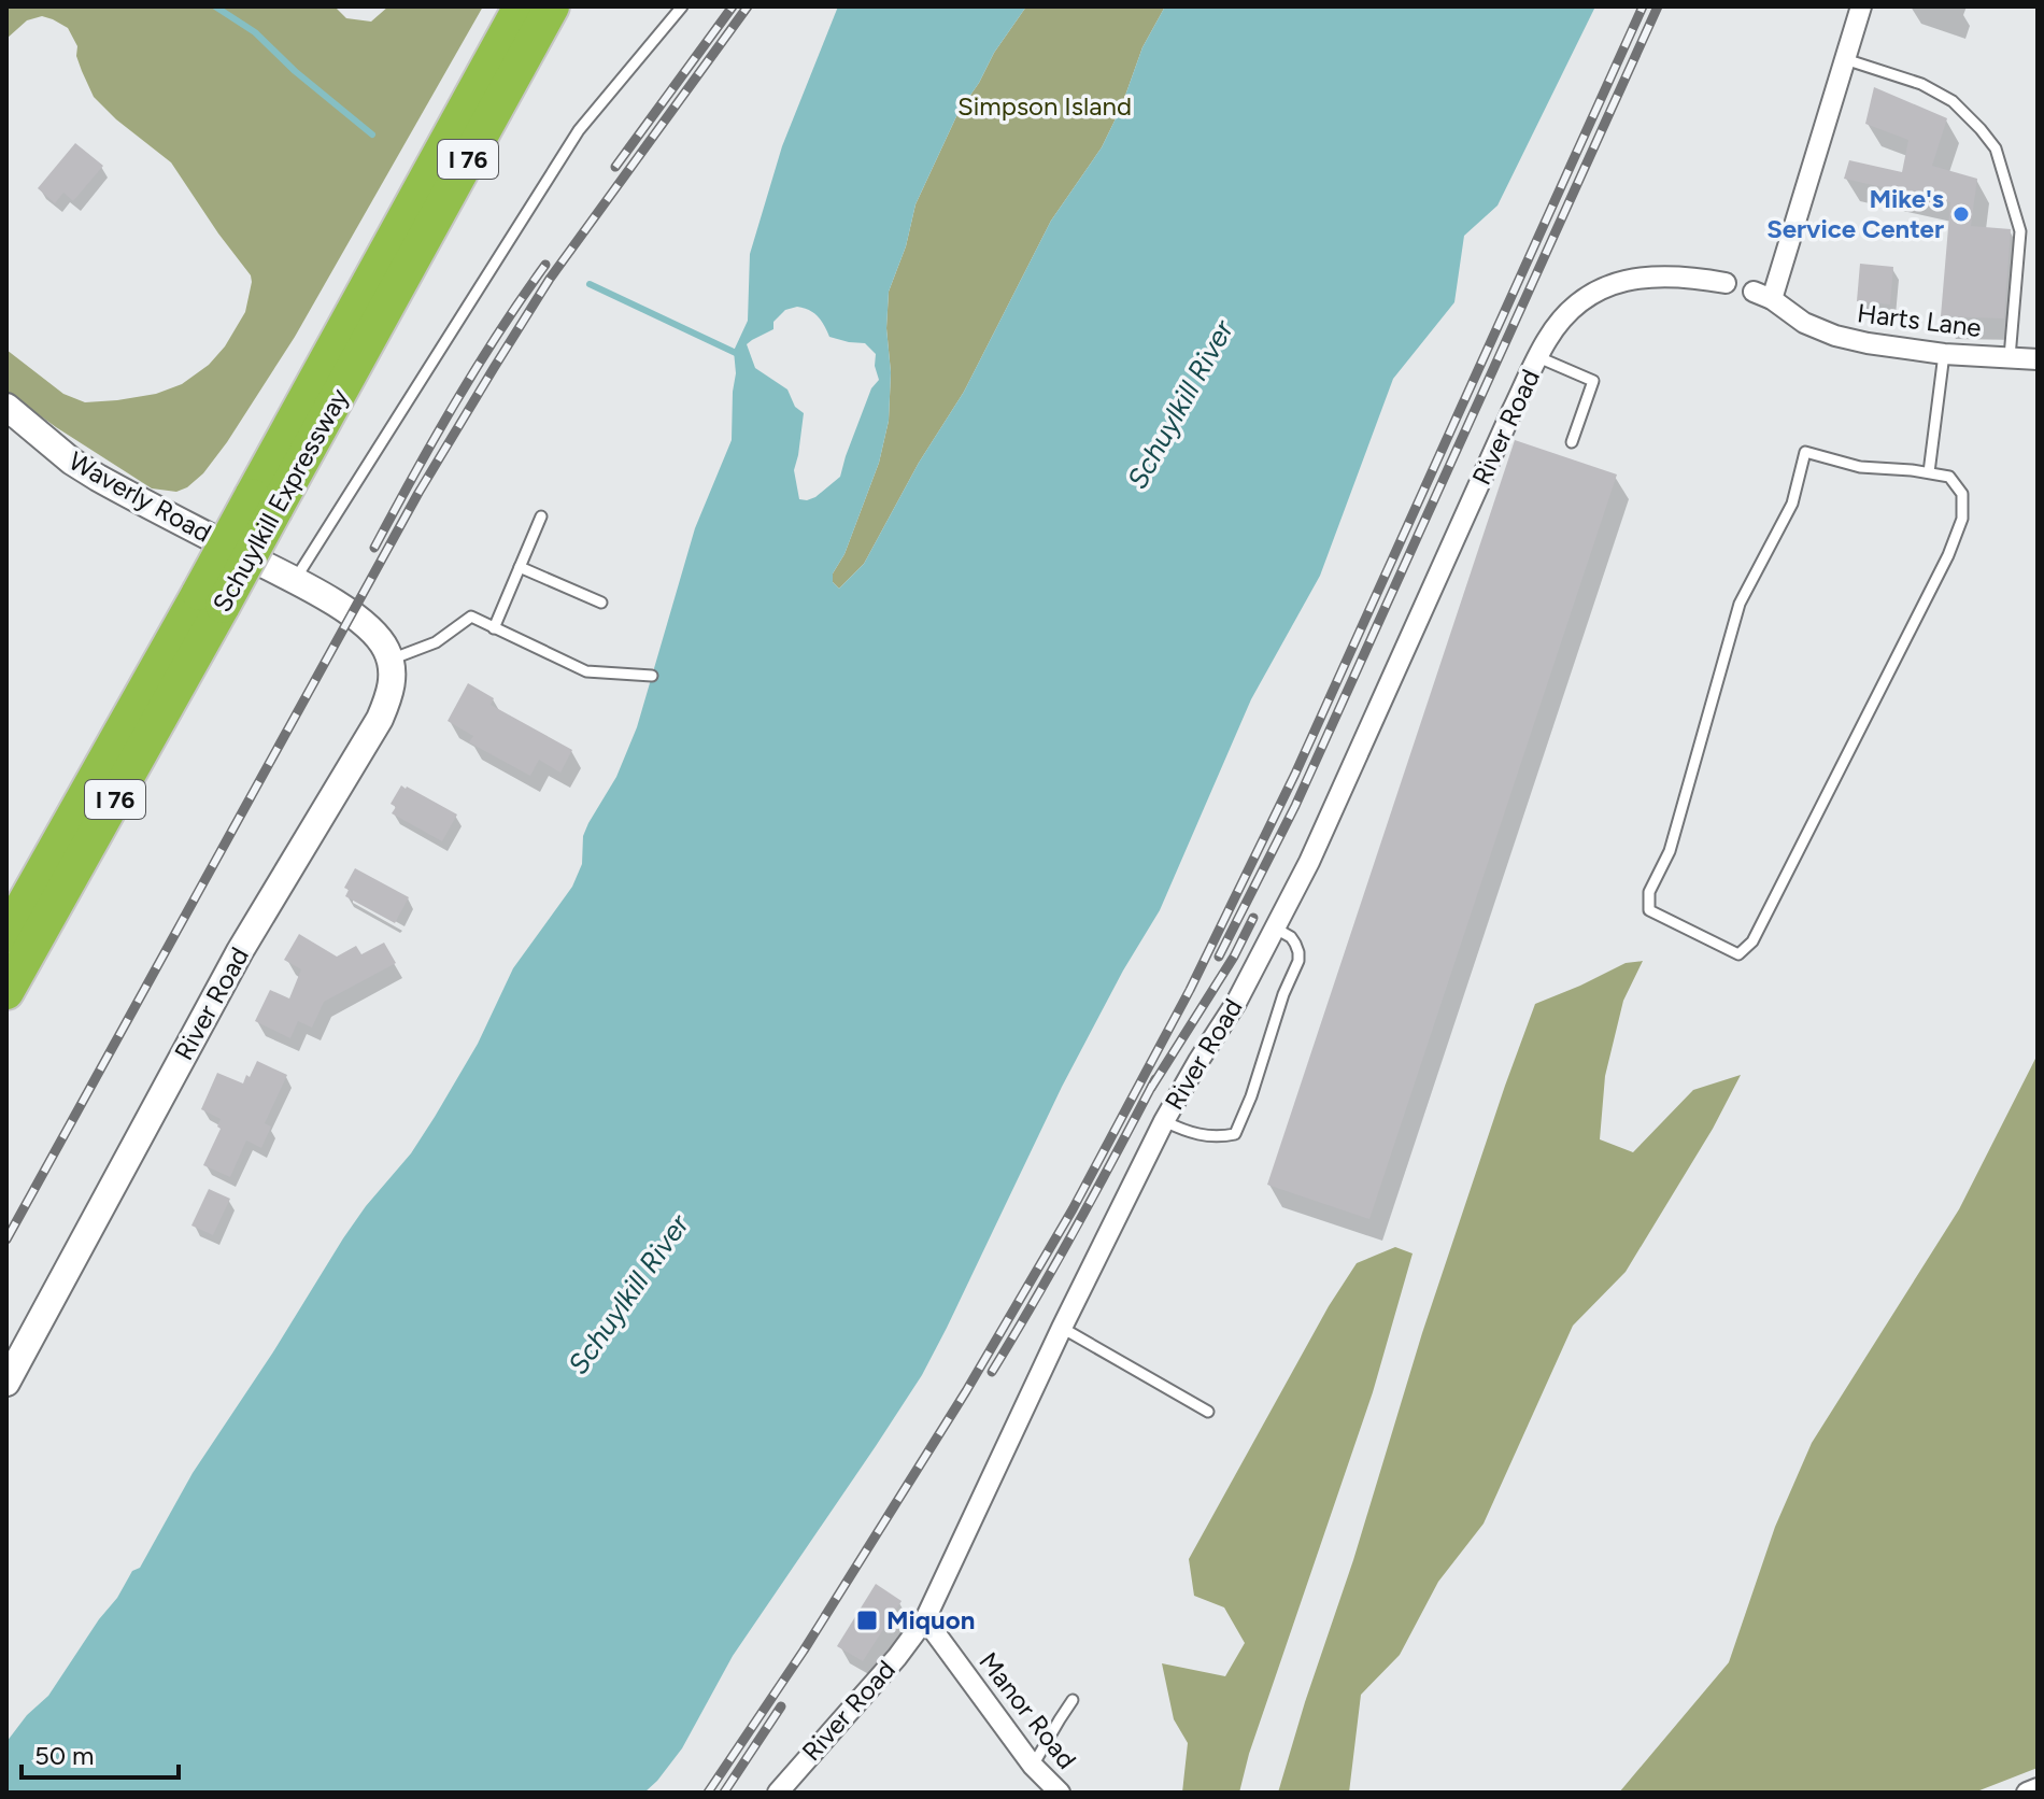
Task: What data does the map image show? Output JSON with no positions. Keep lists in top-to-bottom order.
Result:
{
  "streets": {
    "highway": ["I 76", "Schuylkill Expressway"],
    "street": [
      "Harts Lane",
      "River Road",
      "Waverly Road",
      "Manor Road"
    ]
  },
  "crossings": [
    ["River Road", "Waverly Road"],
    ["River Road", "Manor Road"]
  ],
  "water": ["Schuylkill River"],
  "parks": ["Simpson Island"],
  "places": {
    "other": ["Mike's Service Center"],
    "transit": ["Miquon"]
  },
  "scale_bar": "50 m"
}
